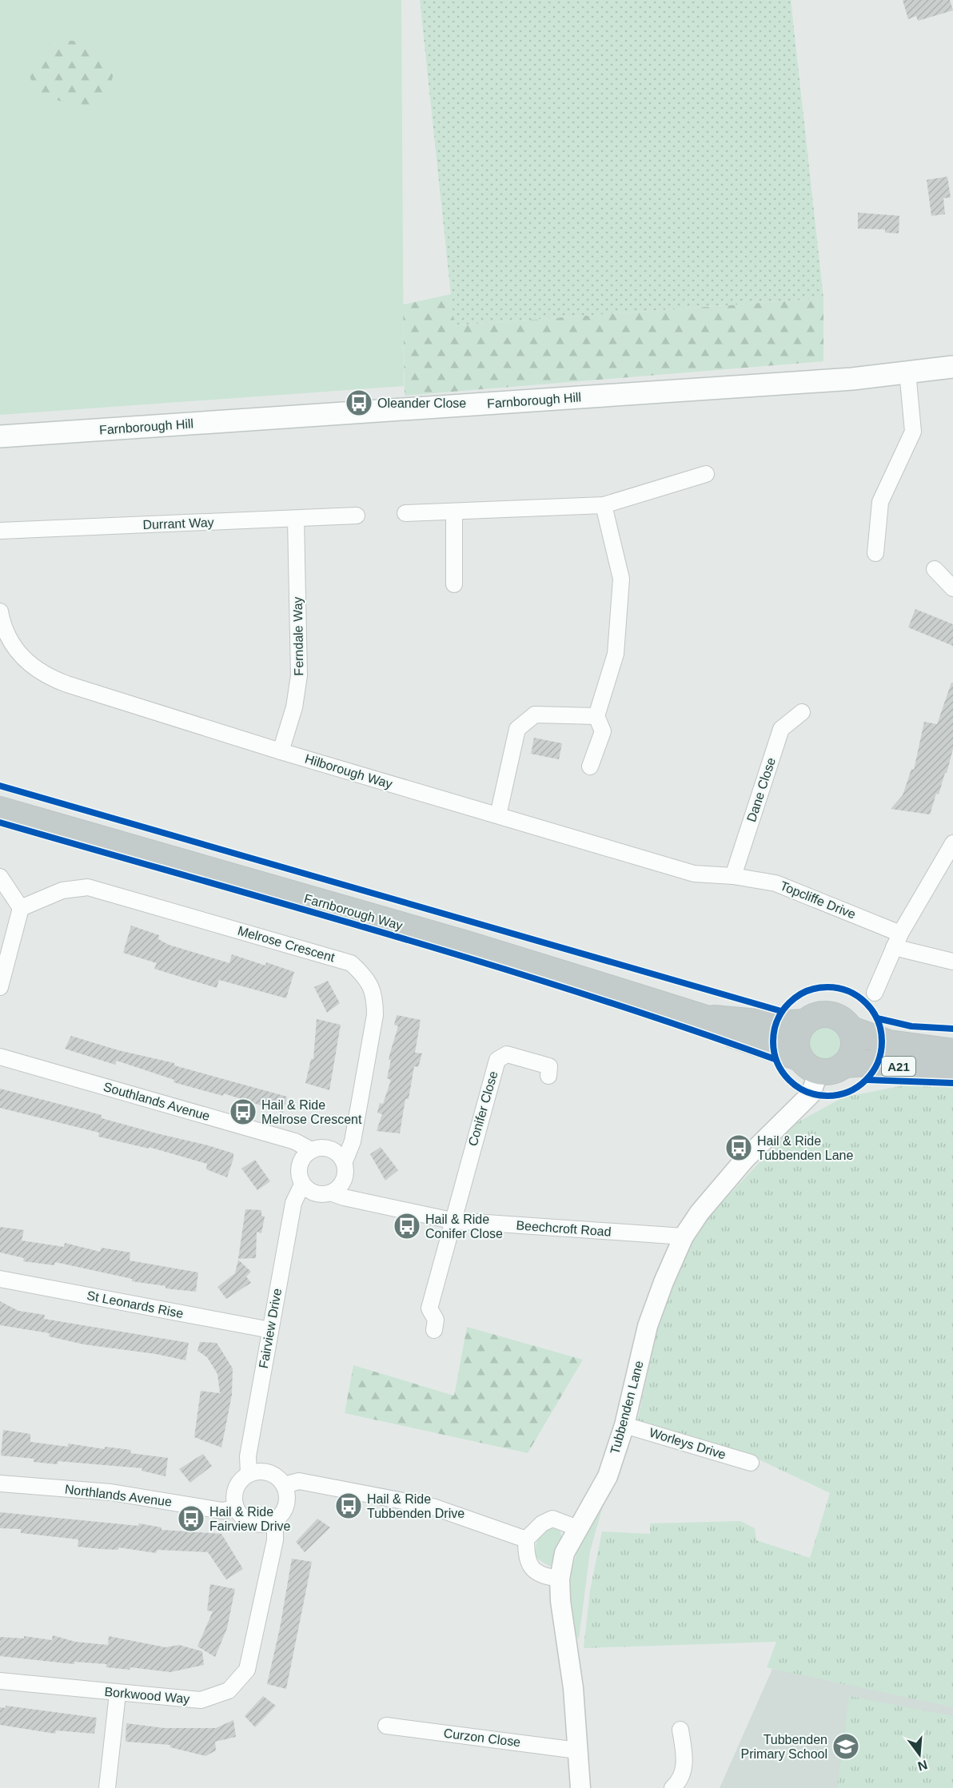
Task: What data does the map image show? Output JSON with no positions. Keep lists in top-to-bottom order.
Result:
{
  "streets": {
    "highway": ["Farnborough Way", "A21"],
    "main road": ["Farnborough Hill"],
    "street": [
      "Durrant Way",
      "Ferndale Way",
      "Hilborough Way",
      "Dane Close",
      "Topcliffe Drive",
      "Melrose Crescent",
      "Southlands Avenue",
      "Conifer Close",
      "Beechcroft Road",
      "St Leonards Rise",
      "Fairview Drive",
      "Tubbenden Lane",
      "Worleys Drive",
      "Northlands Avenue",
      "Borkwood Way",
      "Curzon Close"
    ]
  },
  "crossings": [
    ["Durrant Way", "Ferndale Way"],
    ["Ferndale Way", "Hilborough Way"],
    ["Hilborough Way", "Dane Close"],
    ["Hilborough Way", "Topcliffe Drive"],
    ["Dane Close", "Topcliffe Drive"],
    ["Farnborough Way", "A21"],
    ["Farnborough Way", "Tubbenden Lane"],
    ["Melrose Crescent", "Southlands Avenue"],
    ["Melrose Crescent", "Beechcroft Road"],
    ["Melrose Crescent", "Fairview Drive"],
    ["A21", "Tubbenden Lane"],
    ["Southlands Avenue", "Beechcroft Road"],
    ["Southlands Avenue", "Fairview Drive"],
    ["Conifer Close", "Beechcroft Road"],
    ["Beechcroft Road", "Fairview Drive"],
    ["Beechcroft Road", "Tubbenden Lane"],
    ["St Leonards Rise", "Fairview Drive"],
    ["Fairview Drive", "Northlands Avenue"],
    ["Fairview Drive", "Borkwood Way"],
    ["Tubbenden Lane", "Worleys Drive"],
    ["Tubbenden Lane", "Curzon Close"],
    ["Northlands Avenue", "Borkwood Way"]
  ],
  "places": {
    "bus stop": [
      "Oleander Close",
      "Hail & Ride Melrose Crescent",
      "Hail & Ride Tubbenden Lane",
      "Hail & Ride Conifer Close",
      "Hail & Ride Tubbenden Drive",
      "Hail & Ride Fairview Drive"
    ],
    "school or university": ["Tubbenden Primary School"]
  },
  "north": "bottom"
}
